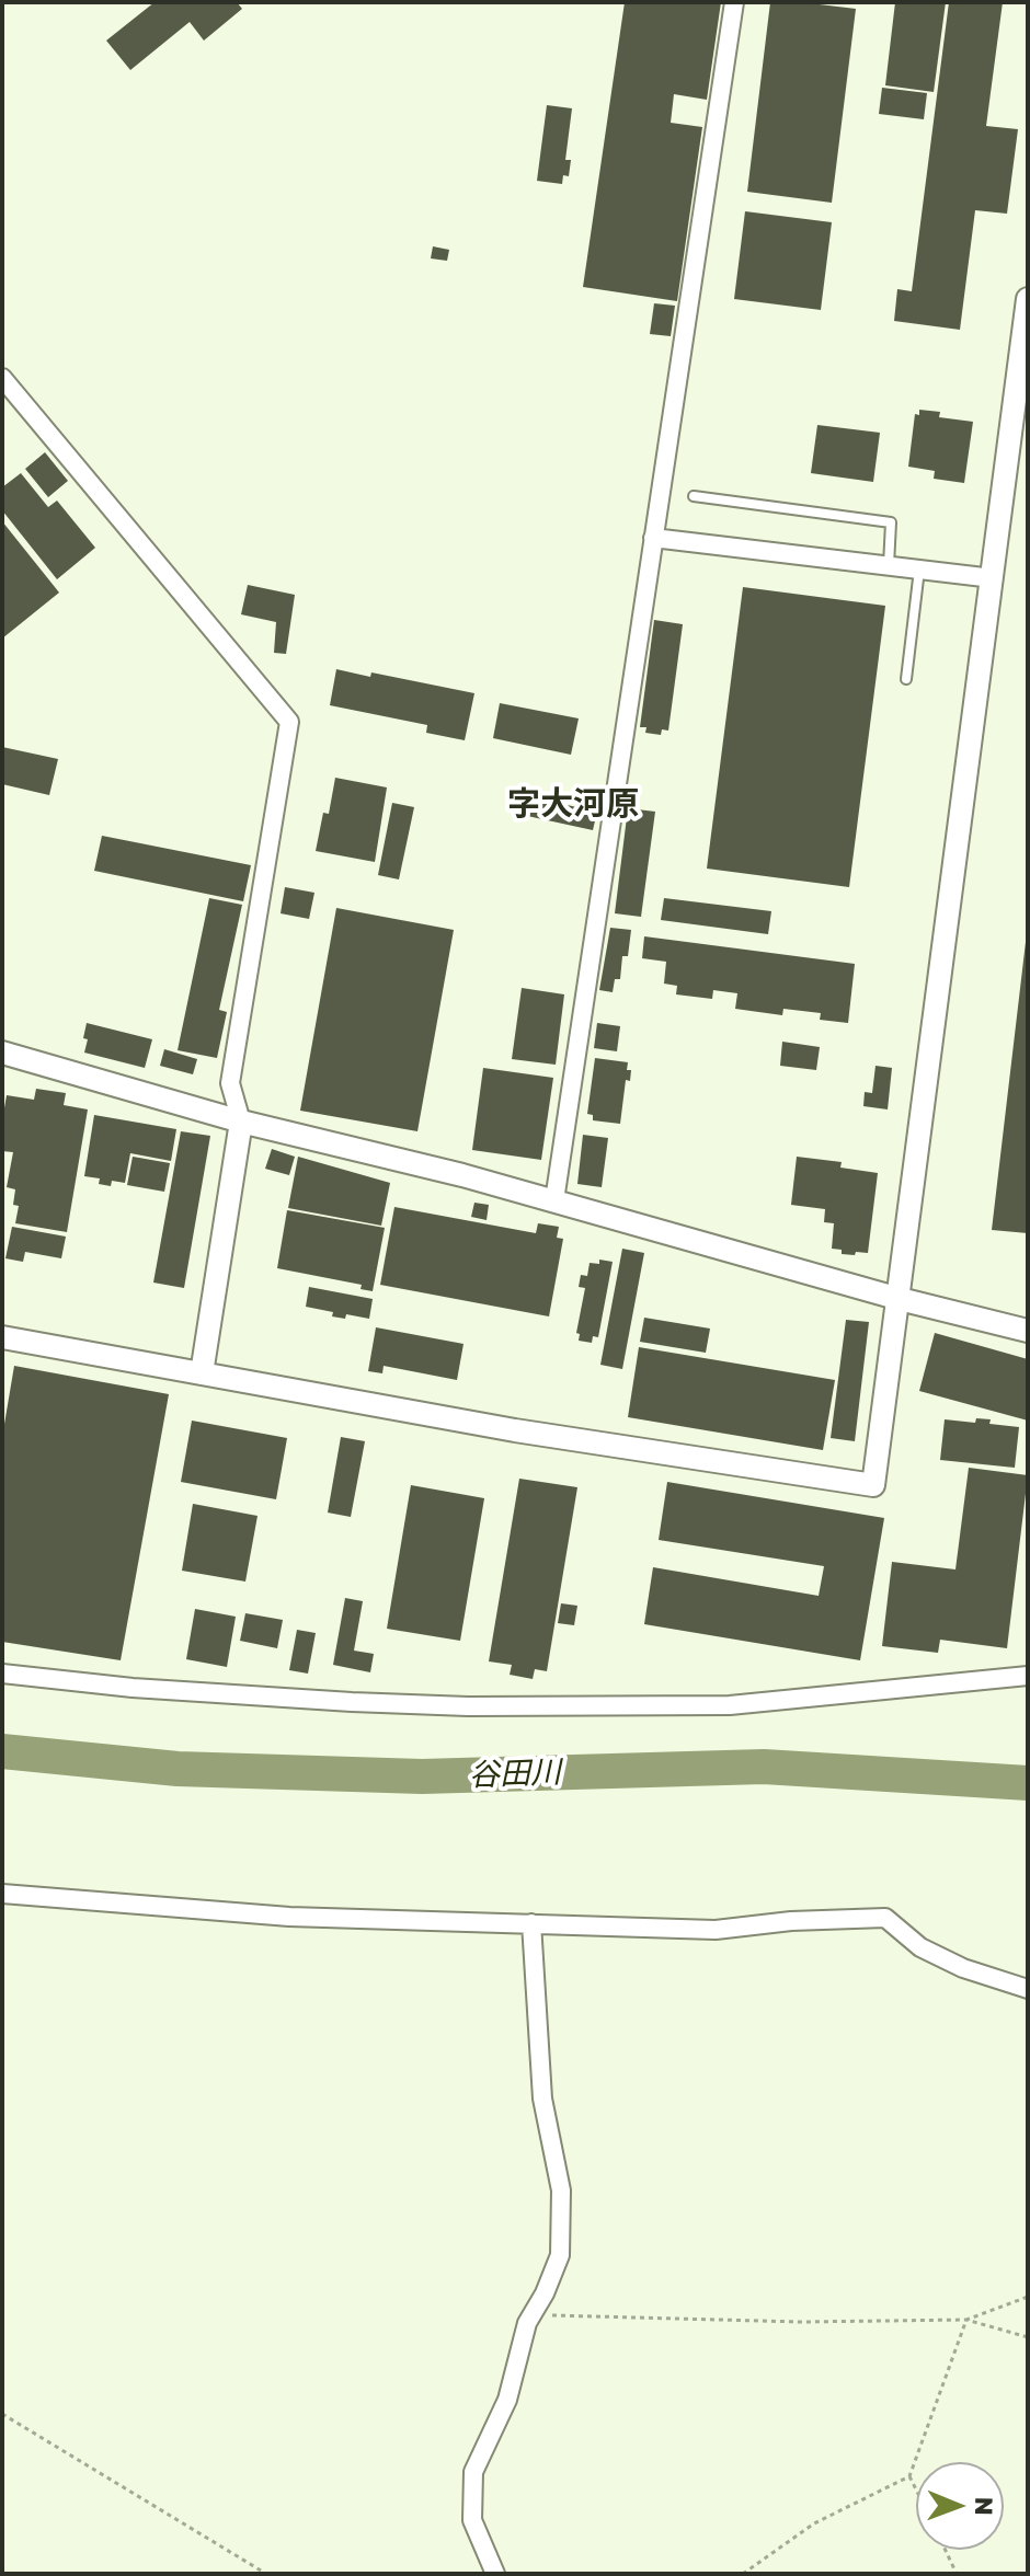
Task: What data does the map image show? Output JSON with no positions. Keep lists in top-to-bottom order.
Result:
{
  "districts": ["字大河原"],
  "water": ["谷田川"],
  "north": "right"
}
